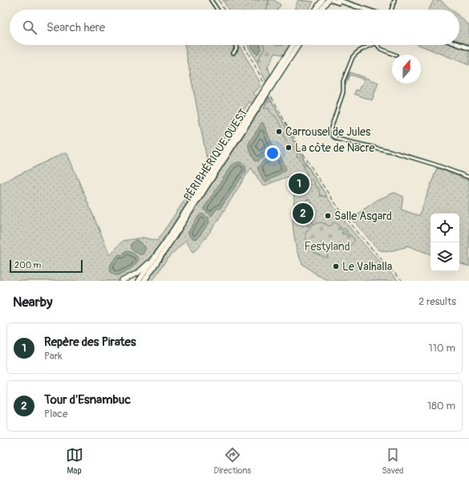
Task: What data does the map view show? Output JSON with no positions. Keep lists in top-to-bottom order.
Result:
{
  "streets": {
    "highway": ["PÉRIPHÉRIQUE OUEST"]
  },
  "parks": ["Festyland"],
  "places": [
    "Carrousel de Jules",
    "La côte de Nacre",
    "Salle Asgard",
    "Le Valhalla"
  ],
  "scale_bar": "200 m",
  "north": "top",
  "page": {
    "search": "Search here",
    "pins": ["1", "2"],
    "scale": "200 m",
    "heading": ["Nearby", "2 results"],
    "list": [
      {
        "mark": "1",
        "name": "Repère des Pirates",
        "note": "Park",
        "value": "110 m"
      },
      {
        "mark": "2",
        "name": "Tour d'Esnambuc",
        "note": "Place",
        "value": "180 m"
      }
    ],
    "nav": ["Map", "Directions", "Saved"]
  }
}
